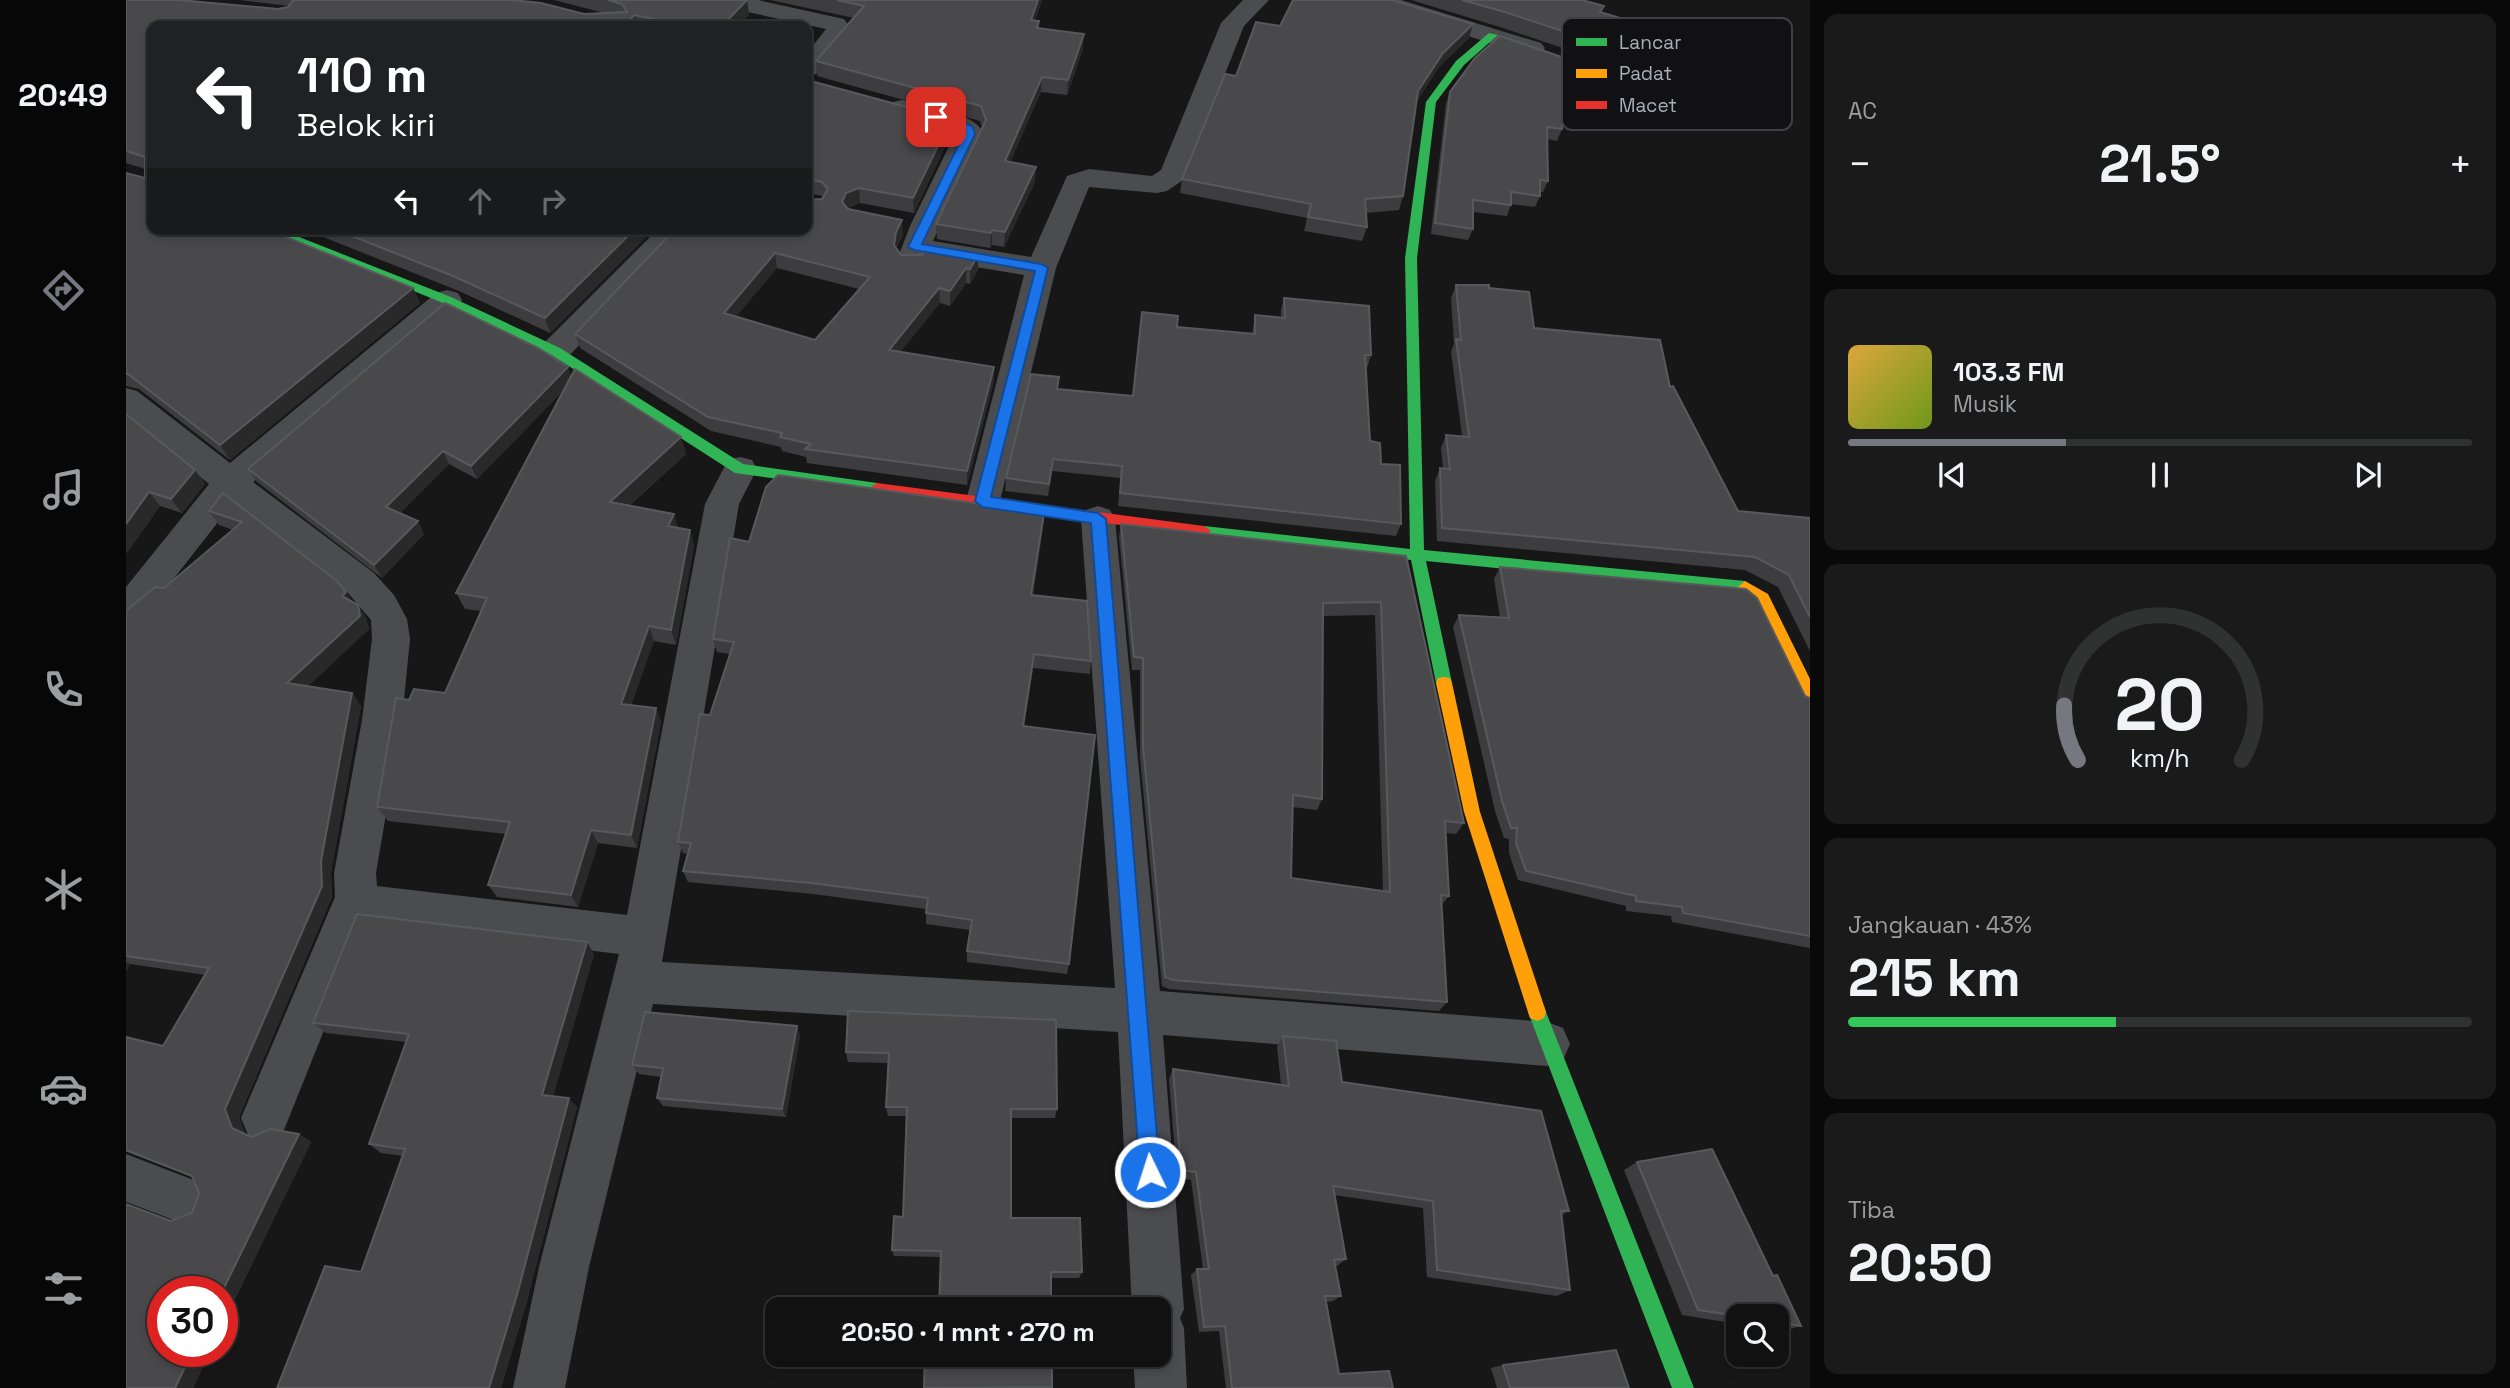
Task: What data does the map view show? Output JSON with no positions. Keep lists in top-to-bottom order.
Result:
{
  "legend": ["Lancar", "Padat", "Macet"],
  "page": {
    "tabs": "20:49",
    "tile": [
      "AC",
      ["Jangkauan · 43%", "215 km"],
      ["Tiba", "20:50"]
    ],
    "turn": ["110 m", "Belok kiri"],
    "heat": ["−", "21.5°", "+"],
    "song": ["103.3 FM", "Musik"],
    "limit": "30",
    "trip": "20:50 · 1 mnt · 270 m",
    "gauge": ["20", "km/h"]
  }
}
